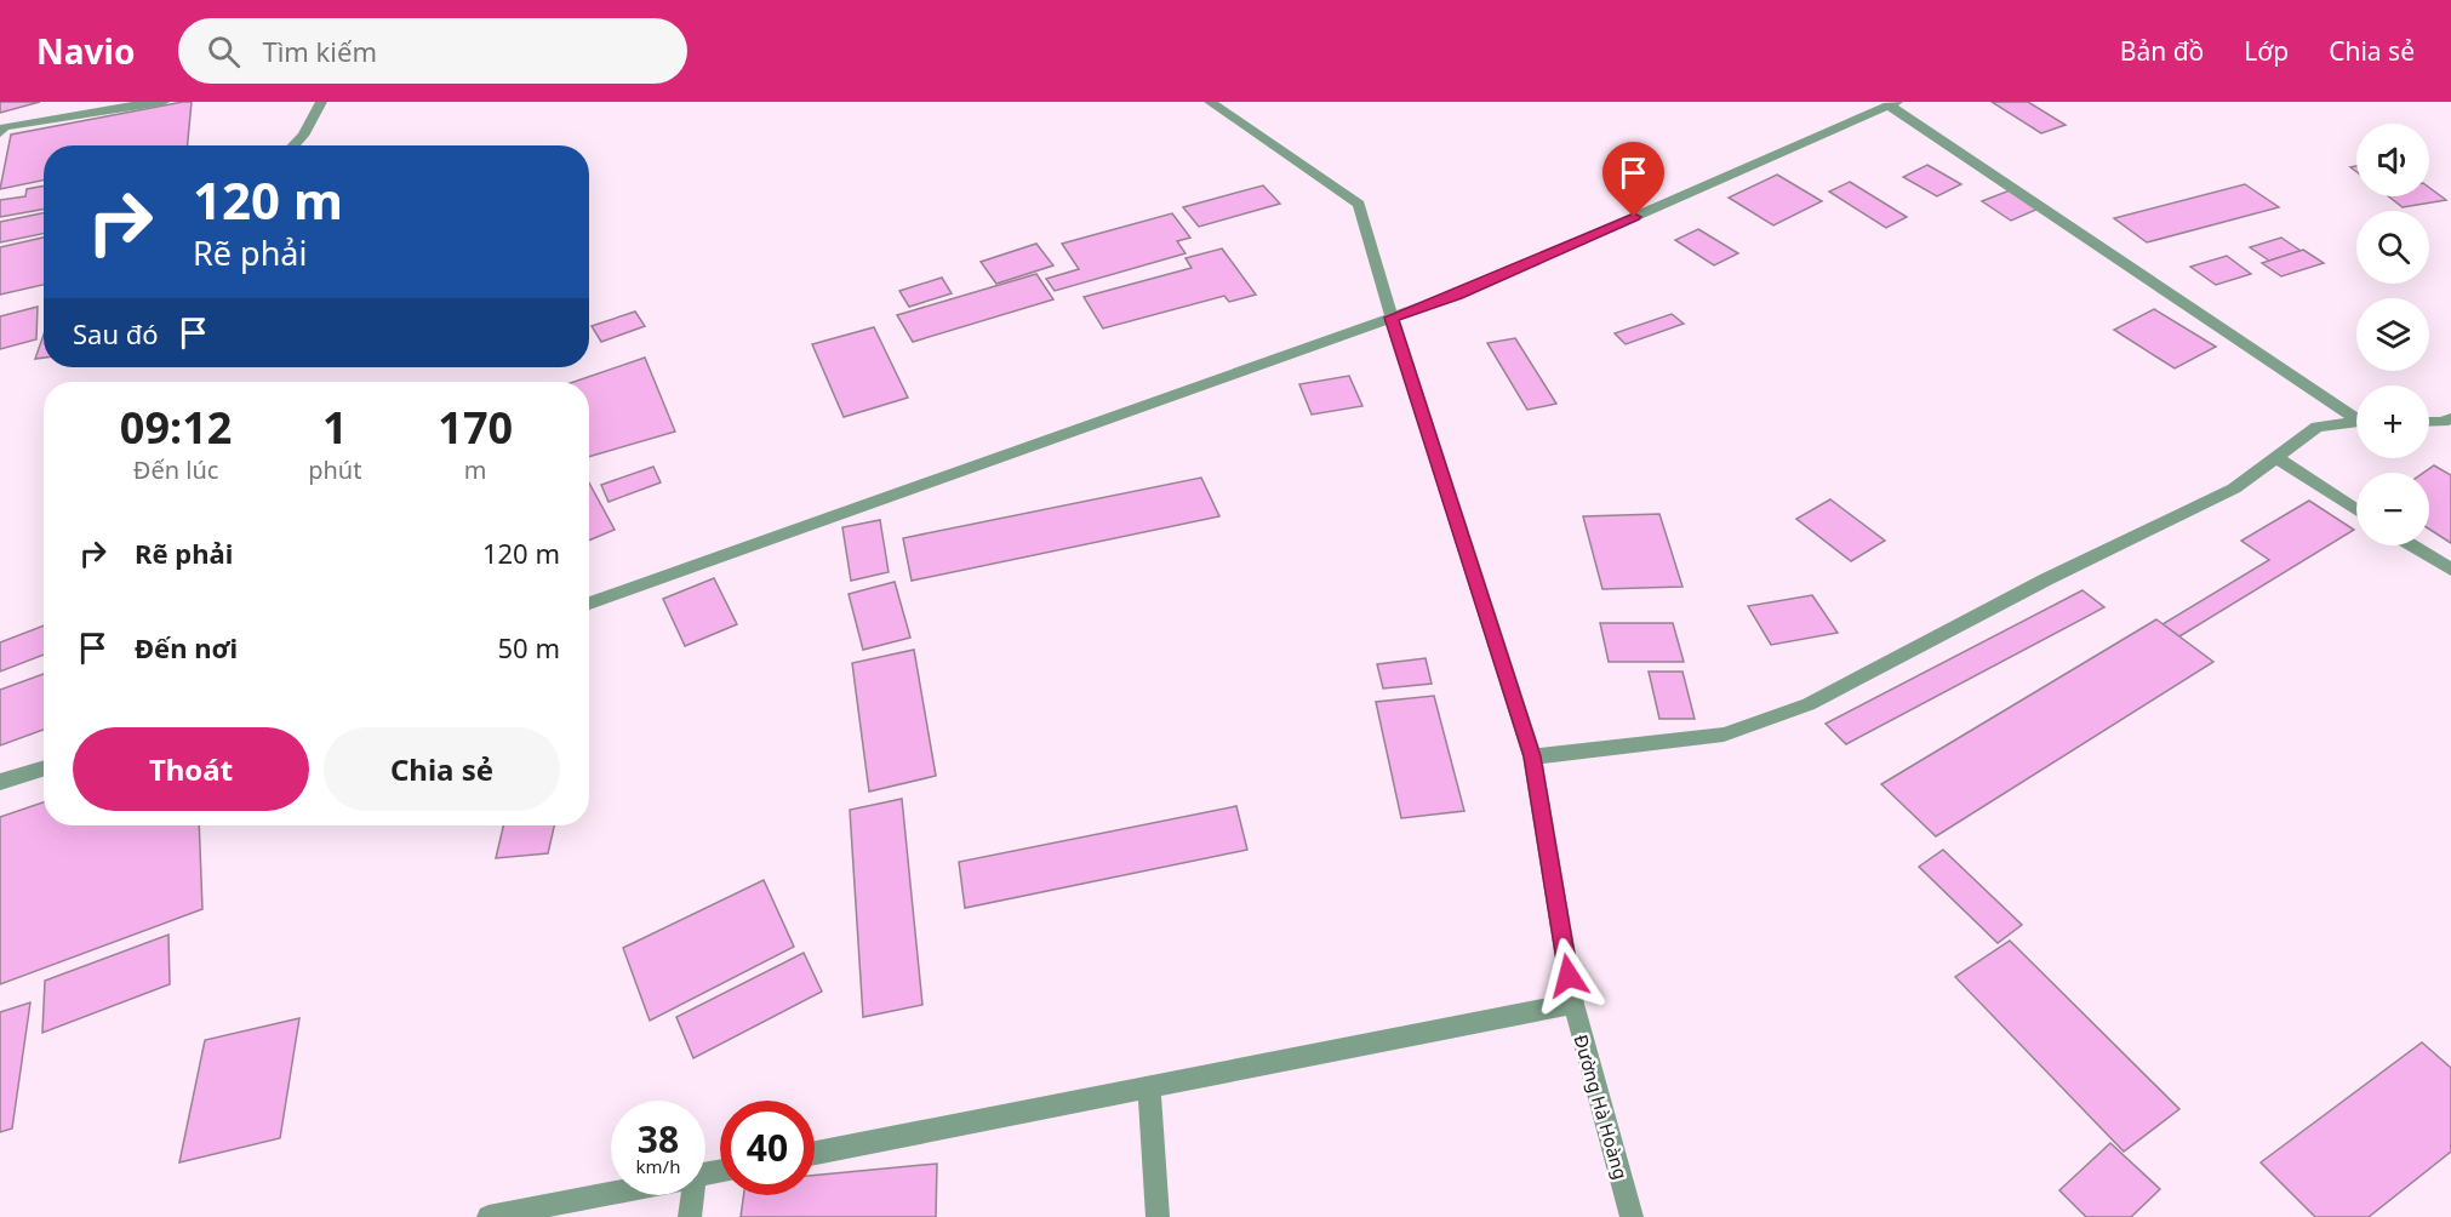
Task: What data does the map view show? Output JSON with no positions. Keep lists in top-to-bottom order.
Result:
{
  "streets": {
    "street": ["Đường Hà Hoàng"]
  },
  "page": {
    "header": "Navio",
    "search": "Tìm kiếm",
    "nav": ["Bản đồ", "Lớp", "Chia sẻ"],
    "map_buttons": ["+", "−"],
    "turn": ["120 m", "Rẽ phải"],
    "then": "Sau đó",
    "eta": [
      "09:12",
      "Đến lúc",
      "1",
      "phút",
      "170",
      "m"
    ],
    "list": [
      {
        "name": "Rẽ phải",
        "value": "120 m"
      },
      {
        "name": "Đến nơi",
        "value": "50 m"
      }
    ],
    "buttons": ["Thoát", "Chia sẻ"],
    "speed": "38 km/h",
    "limit": "40"
  }
}
